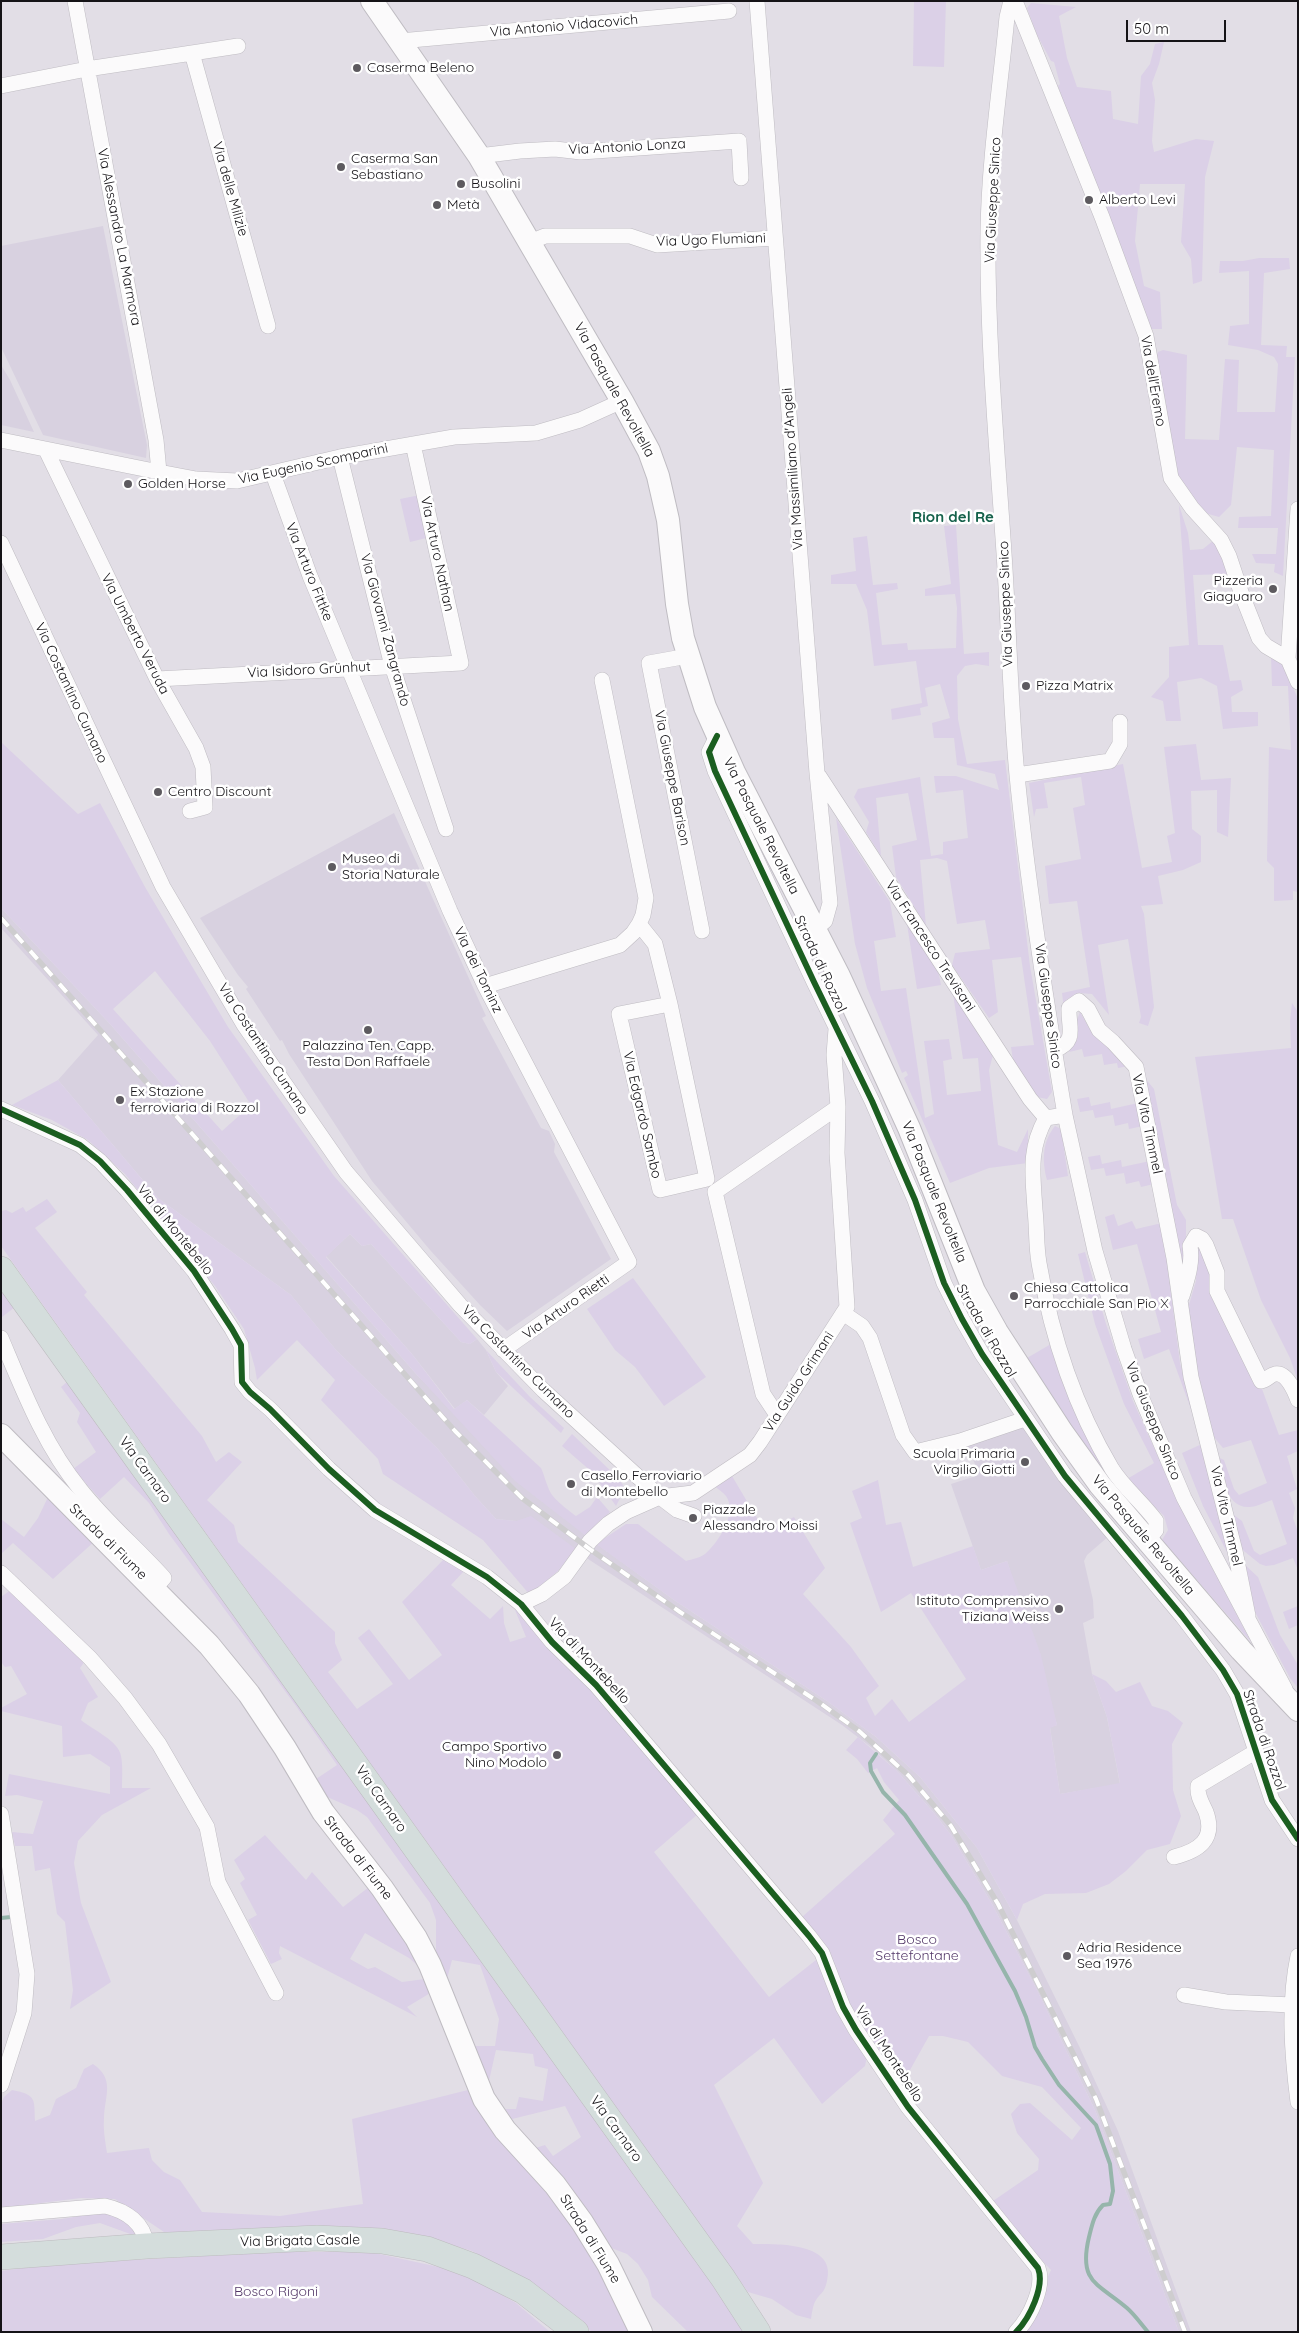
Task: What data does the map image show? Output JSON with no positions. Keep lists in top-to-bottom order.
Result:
{
  "streets": {
    "main road": [
      "Via Pasquale Revoltella",
      "Via Carnaro",
      "Strada di Fiume",
      "Via Brigata Casale"
    ],
    "street": [
      "Via Antonio Vidacovich",
      "Via Antonio Lonza",
      "Via delle Milizie",
      "Via Giuseppe Sinico",
      "Via Alessandro La Marmora",
      "Via Ugo Flumiani",
      "Via dell'Eremo",
      "Via Eugenio Scomparini",
      "Via Massimiliano d'Angeli",
      "Via Arturo Nathan",
      "Via Arturo Fittke",
      "Via Giovanni Zangrando",
      "Via Umberto Veruda",
      "Via Isidoro Grünhut",
      "Via Costantino Cumano",
      "Via Giuseppe Barison",
      "Via Francesco Trevisani",
      "Strada di Rozzol",
      "Via dei Tominz",
      "Via Edgardo Sambo",
      "Via Vito Timmel",
      "Via di Montebello",
      "Via Arturo Rietti",
      "Via Guido Grimani"
    ]
  },
  "crossings": [
    ["Via Antonio Vidacovich", "Via Pasquale Revoltella"],
    ["Via Antonio Lonza", "Via Pasquale Revoltella"],
    ["Via Giuseppe Sinico", "Via dell'Eremo"],
    ["Via Giuseppe Sinico", "Via Pasquale Revoltella"],
    ["Via Giuseppe Sinico", "Via Vito Timmel"],
    ["Via Alessandro La Marmora", "Via Eugenio Scomparini"],
    ["Via Ugo Flumiani", "Via Pasquale Revoltella"],
    ["Via Ugo Flumiani", "Via Massimiliano d'Angeli"],
    ["Via Pasquale Revoltella", "Via Eugenio Scomparini"],
    ["Via Pasquale Revoltella", "Via Massimiliano d'Angeli"],
    ["Via Pasquale Revoltella", "Via Giuseppe Barison"],
    ["Via Pasquale Revoltella", "Strada di Rozzol"],
    ["Via Eugenio Scomparini", "Via Arturo Nathan"],
    ["Via Eugenio Scomparini", "Via Arturo Fittke"],
    ["Via Eugenio Scomparini", "Via Giovanni Zangrando"],
    ["Via Eugenio Scomparini", "Via Umberto Veruda"],
    ["Via Massimiliano d'Angeli", "Via Francesco Trevisani"],
    ["Via Arturo Nathan", "Via Isidoro Grünhut"],
    ["Via Arturo Fittke", "Via Isidoro Grünhut"],
    ["Via Arturo Fittke", "Via dei Tominz"],
    ["Via Giovanni Zangrando", "Via Isidoro Grünhut"],
    ["Via Umberto Veruda", "Via Isidoro Grünhut"],
    ["Via Isidoro Grünhut", "Via dei Tominz"],
    ["Via Costantino Cumano", "Via Arturo Rietti"],
    ["Via Costantino Cumano", "Via Guido Grimani"],
    ["Strada di Rozzol", "Via Guido Grimani"],
    ["Via dei Tominz", "Via Arturo Rietti"],
    ["Via di Montebello", "Via Guido Grimani"]
  ],
  "districts": ["Rion del Re"],
  "parks": ["Bosco Settefontane", "Bosco Rigoni"],
  "places": [
    "Caserma Beleno",
    "Caserma San Sebastiano",
    "Busolini",
    "Alberto Levi",
    "Metà",
    "Golden Horse",
    "Pizzeria Giaguaro",
    "Pizza Matrix",
    "Centro Discount",
    "Museo di Storia Naturale",
    "Palazzina Ten. Capp. Testa Don Raffaele",
    "Ex Stazione ferroviaria di Rozzol",
    "Chiesa Cattolica Parrocchiale San Pio X",
    "Scuola Primaria Virgilio Giotti",
    "Casello Ferroviario di Montebello",
    "Piazzale Alessandro Moissi",
    "Istituto Comprensivo Tiziana Weiss",
    "Campo Sportivo Nino Modolo",
    "Adria Residence Sea 1976"
  ],
  "scale_bar": "50 m"
}
